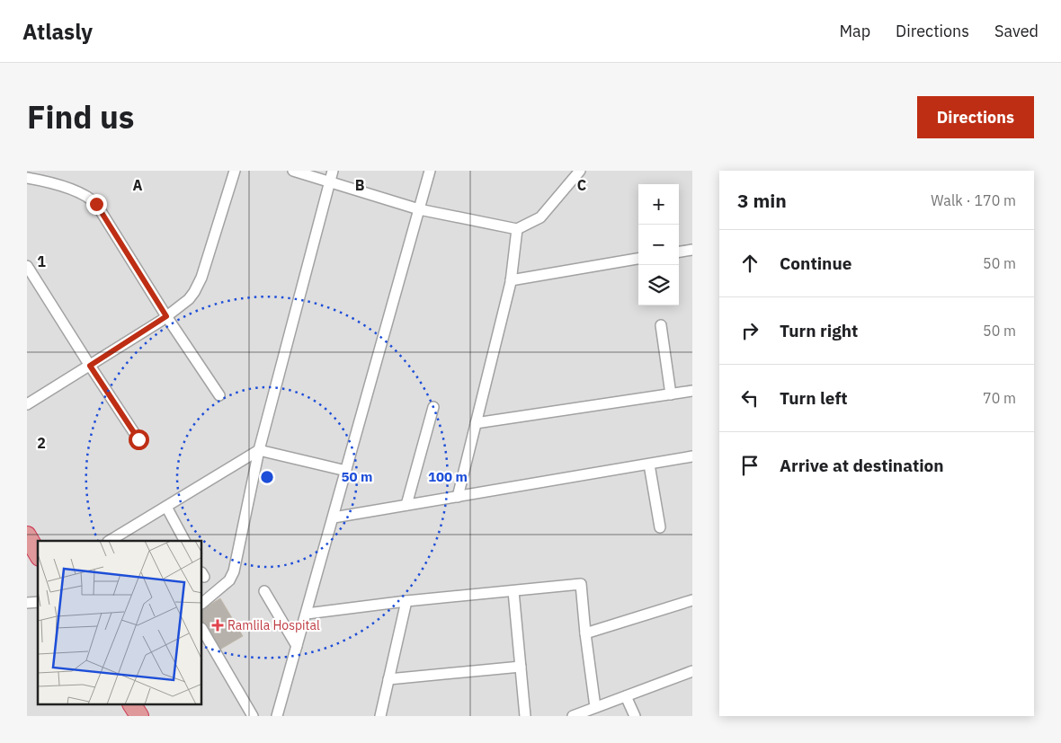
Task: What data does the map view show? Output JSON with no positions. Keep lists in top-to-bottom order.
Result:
{
  "places": {
    "health": ["Ramlila Hospital"]
  },
  "page": {
    "header": "Atlasly",
    "nav": ["Map", "Directions", "Saved"],
    "title": "Find us",
    "buttons": "Directions",
    "heading": ["3 min", "Walk · 170 m"],
    "map_buttons": ["+", "−"],
    "list": [
      ["Continue", "50 m"],
      ["Turn right", "50 m"],
      ["Turn left", "70 m"],
      "Arrive at destination"
    ]
  },
  "grid": {
    "columns": ["A", "B", "C"],
    "rows": ["1", "2"]
  },
  "rings": ["50 m", "100 m"]
}
